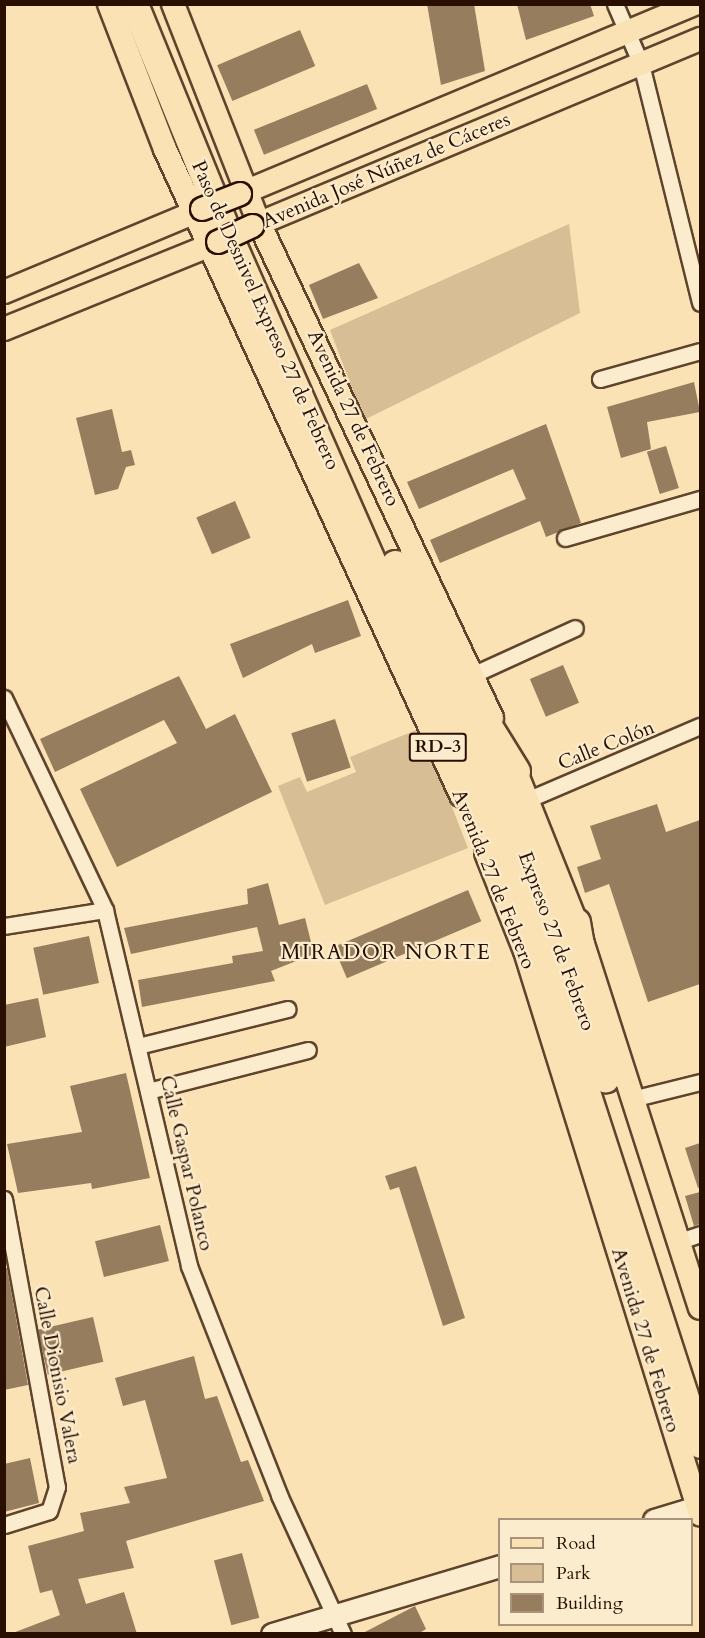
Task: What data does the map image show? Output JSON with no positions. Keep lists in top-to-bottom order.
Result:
{
  "streets": {
    "highway": ["Paso de Desnivel Expreso 27 de Febrero", "RD-3", "Expreso 27 de Febrero"],
    "main road": ["Avenida José Núñez de Cáceres", "Avenida 27 de Febrero"],
    "street": ["Calle Colón", "Calle Gaspar Polanco", "Calle Dionisio Valera"]
  },
  "crossings": [
    ["Avenida José Núñez de Cáceres", "Avenida 27 de Febrero"],
    ["Paso de Desnivel Expreso 27 de Febrero", "Expreso 27 de Febrero"],
    ["Avenida 27 de Febrero", "Calle Colón"],
    ["RD-3", "Expreso 27 de Febrero"]
  ],
  "districts": ["MIRADOR NORTE"],
  "legend": ["Road", "Park", "Building"]
}
